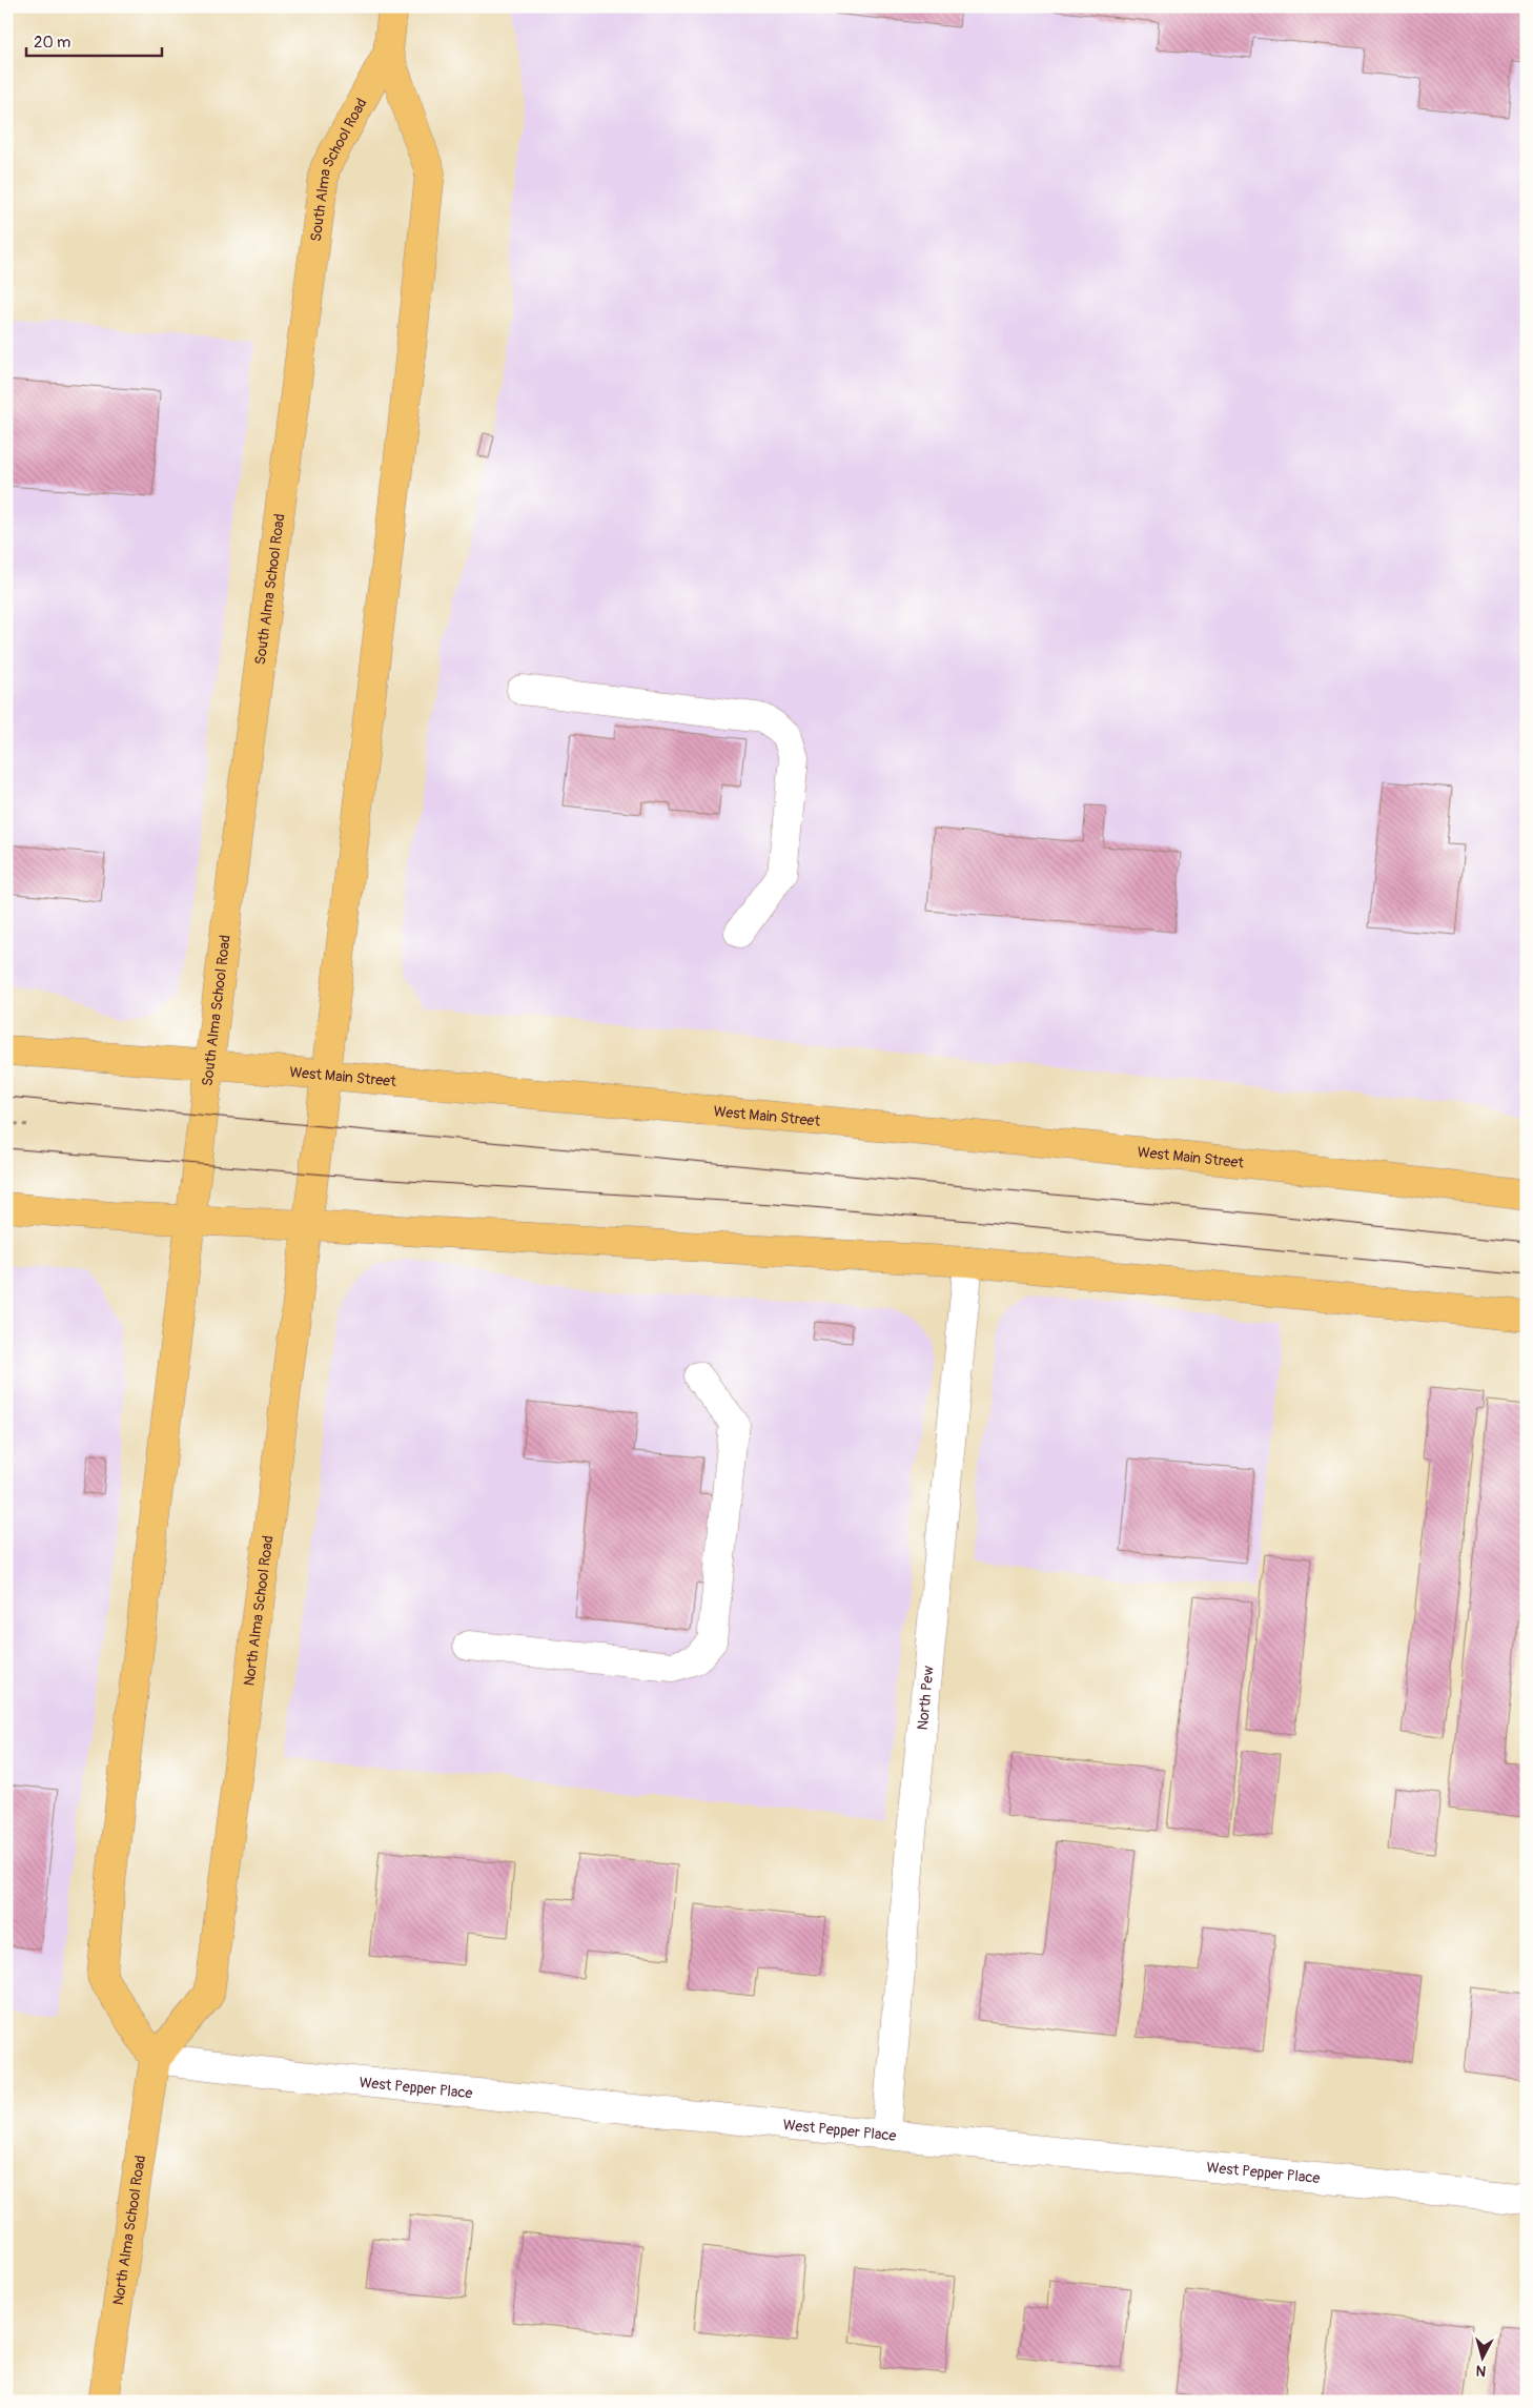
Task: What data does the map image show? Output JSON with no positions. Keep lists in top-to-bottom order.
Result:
{
  "streets": {
    "main road": ["South Alma School Road", "West Main Street", "North Alma School Road"],
    "street": ["North Pew", "West Pepper Place"]
  },
  "crossings": [
    ["South Alma School Road", "West Main Street"],
    ["South Alma School Road", "North Alma School Road"],
    ["North Alma School Road", "West Pepper Place"],
    ["North Pew", "West Pepper Place"]
  ],
  "scale_bar": "20 m",
  "north": "bottom"
}
